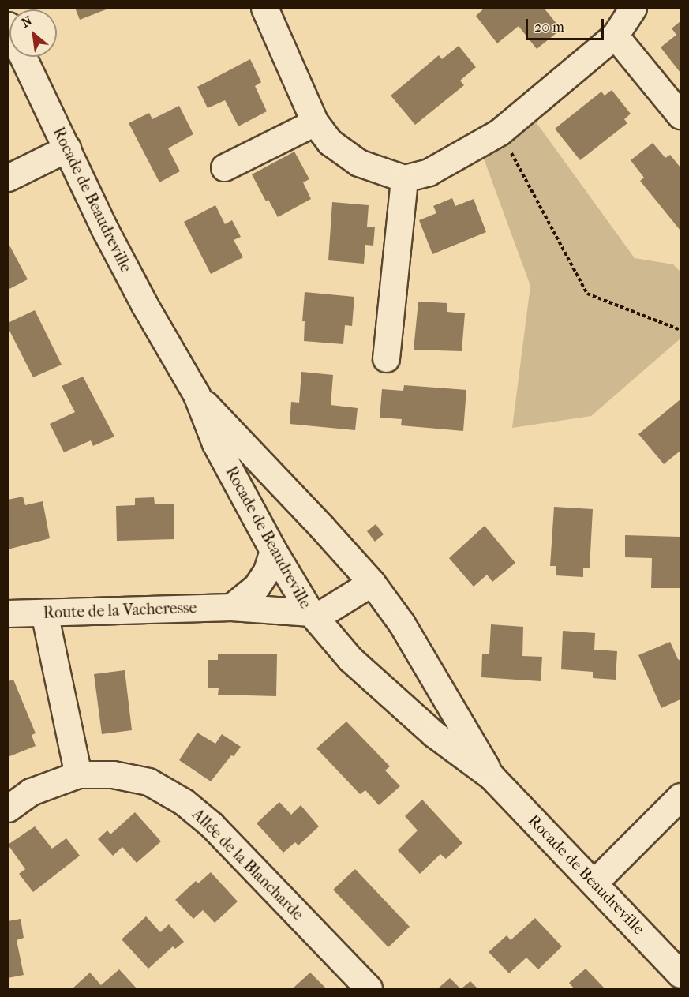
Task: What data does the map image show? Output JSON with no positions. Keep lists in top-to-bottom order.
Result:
{
  "streets": {
    "street": ["Rocade de Beaudreville", "Route de la Vacheresse", "Allée de la Blancharde"]
  },
  "crossings": [
    ["Rocade de Beaudreville", "Route de la Vacheresse"]
  ],
  "scale_bar": "20 m",
  "north": "top left"
}
